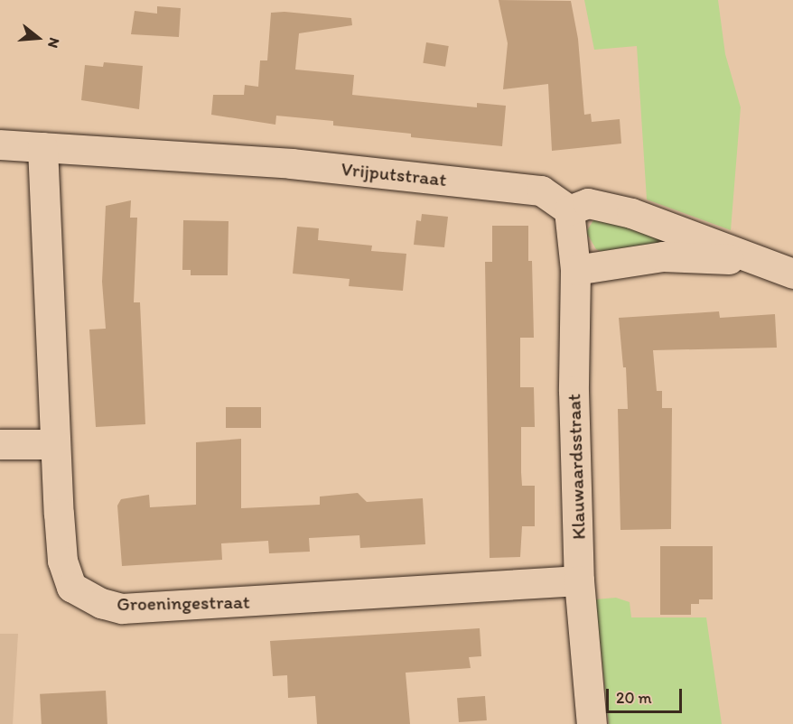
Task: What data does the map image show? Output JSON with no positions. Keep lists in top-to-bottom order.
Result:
{
  "streets": {
    "street": ["Vrijputstraat", "Klauwaardsstraat", "Groeningestraat"]
  },
  "crossings": [
    ["Vrijputstraat", "Klauwaardsstraat"],
    ["Vrijputstraat", "Groeningestraat"],
    ["Klauwaardsstraat", "Groeningestraat"]
  ],
  "scale_bar": "20 m",
  "north": "right"
}
